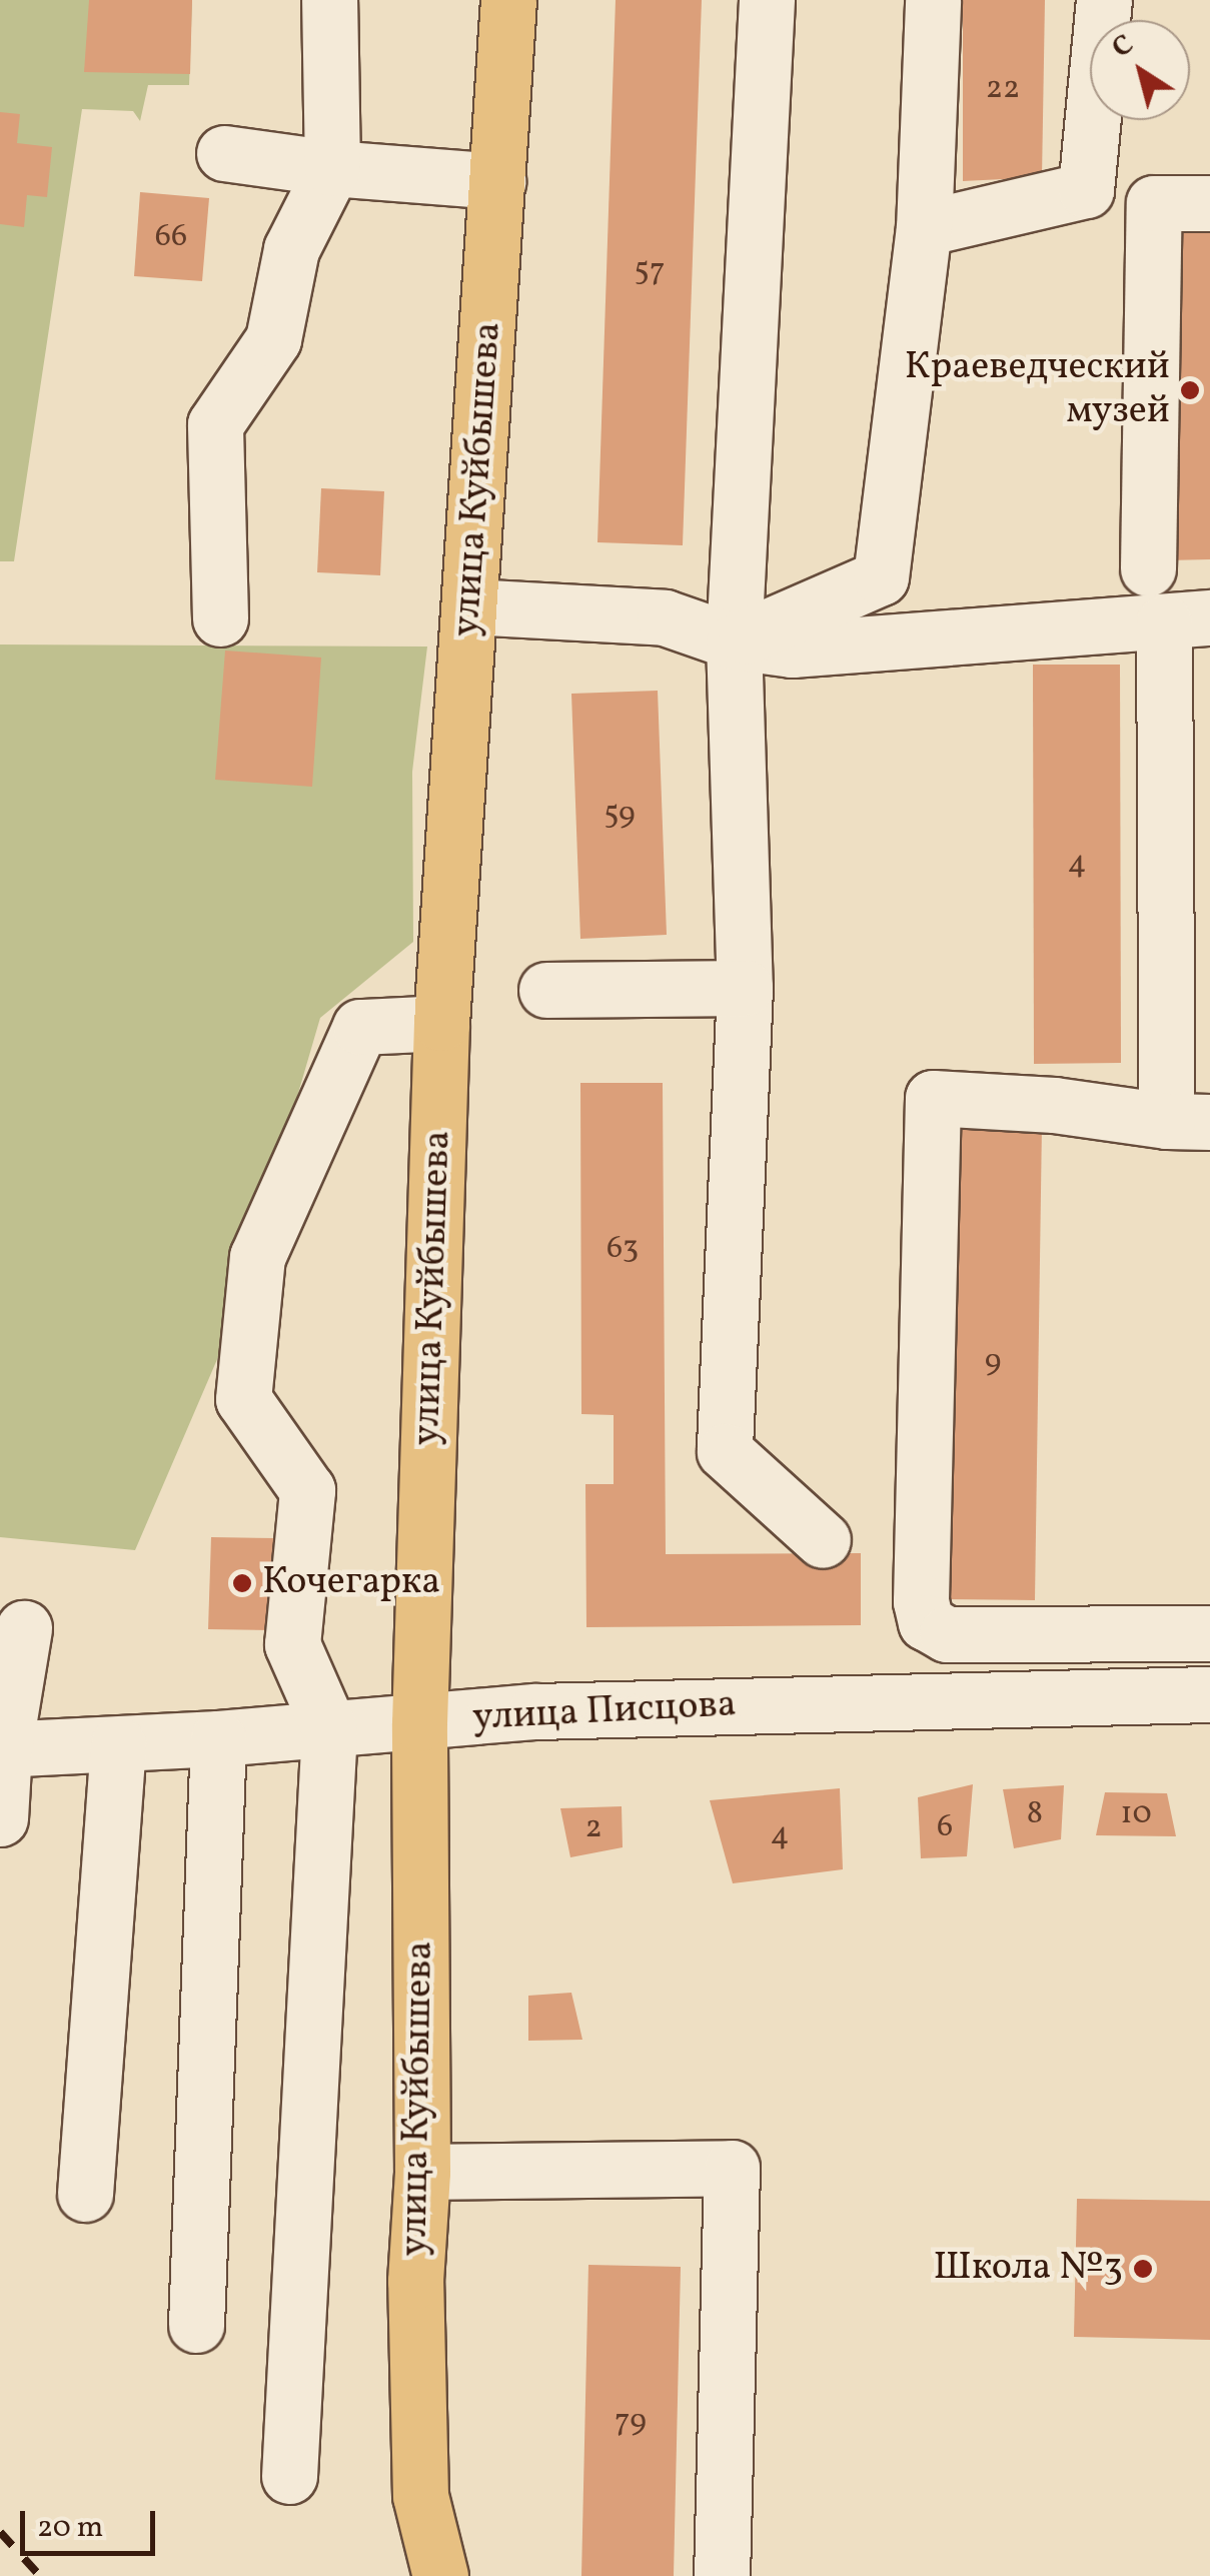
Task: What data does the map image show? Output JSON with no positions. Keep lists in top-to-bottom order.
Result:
{
  "streets": {
    "main road": ["улица Куйбышева"],
    "street": ["улица Писцова"]
  },
  "crossings": [
    ["улица Куйбышева", "улица Писцова"]
  ],
  "places": ["Краеведческий музей", "Кочегарка", "Школа №3"],
  "house_numbers": [
    "22",
    "66",
    "57",
    "59",
    "4",
    "63",
    "9",
    "8",
    "10",
    "6",
    "2",
    "4",
    "79"
  ],
  "scale_bar": "20 m",
  "north": "top left"
}
